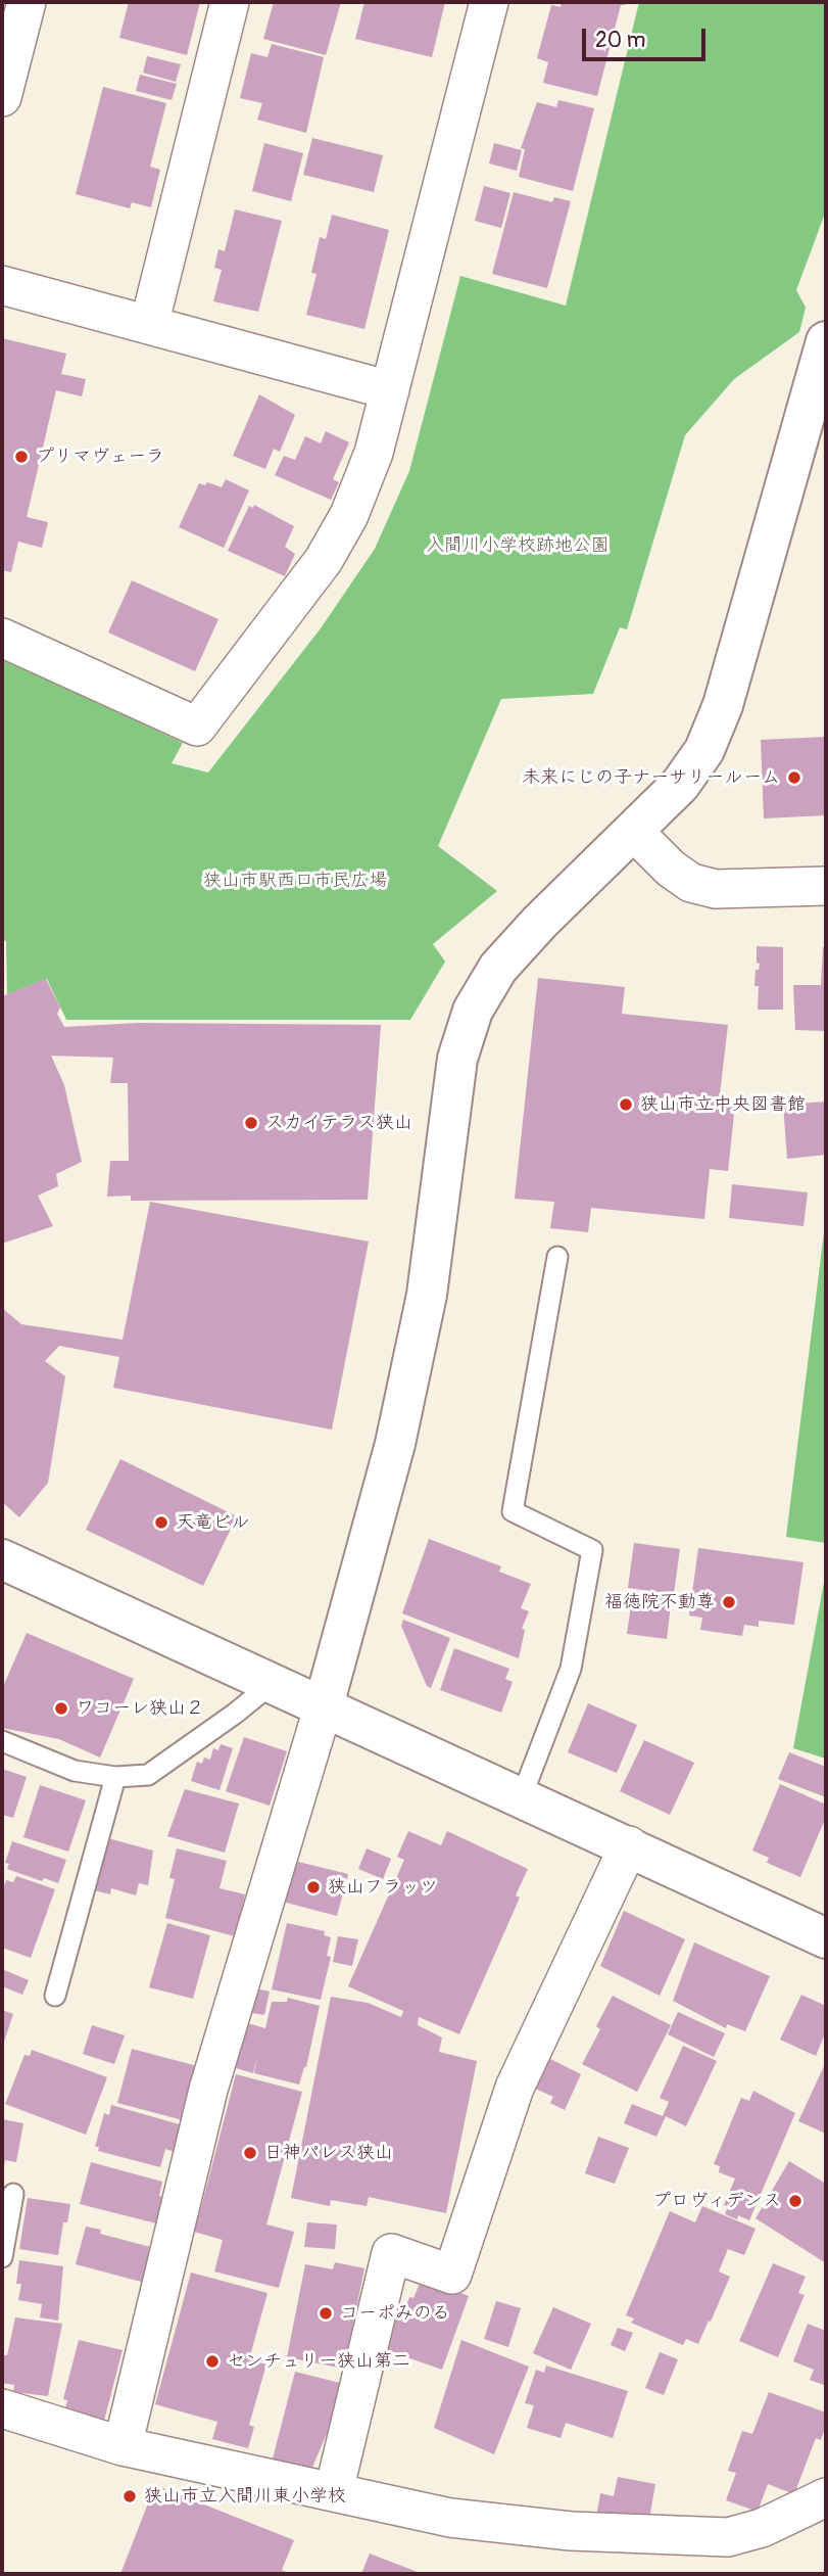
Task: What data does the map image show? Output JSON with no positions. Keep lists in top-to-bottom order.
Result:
{
  "parks": ["入間川小学校跡地公園", "狭山市駅西口市民広場"],
  "places": [
    "プリマヴェーラ",
    "未来にじの子ナーサリールーム",
    "狭山市立中央図書館",
    "スカイテラス狭山",
    "天竜ビル",
    "福徳院不動尊",
    "ワコーレ狭山２",
    "狭山フラッツ",
    "日神パレス狭山",
    "プロヴィデンス",
    "コーポみのる",
    "センチュリー狭山第二",
    "狭山市立入間川東小学校"
  ],
  "scale_bar": "20 m"
}
